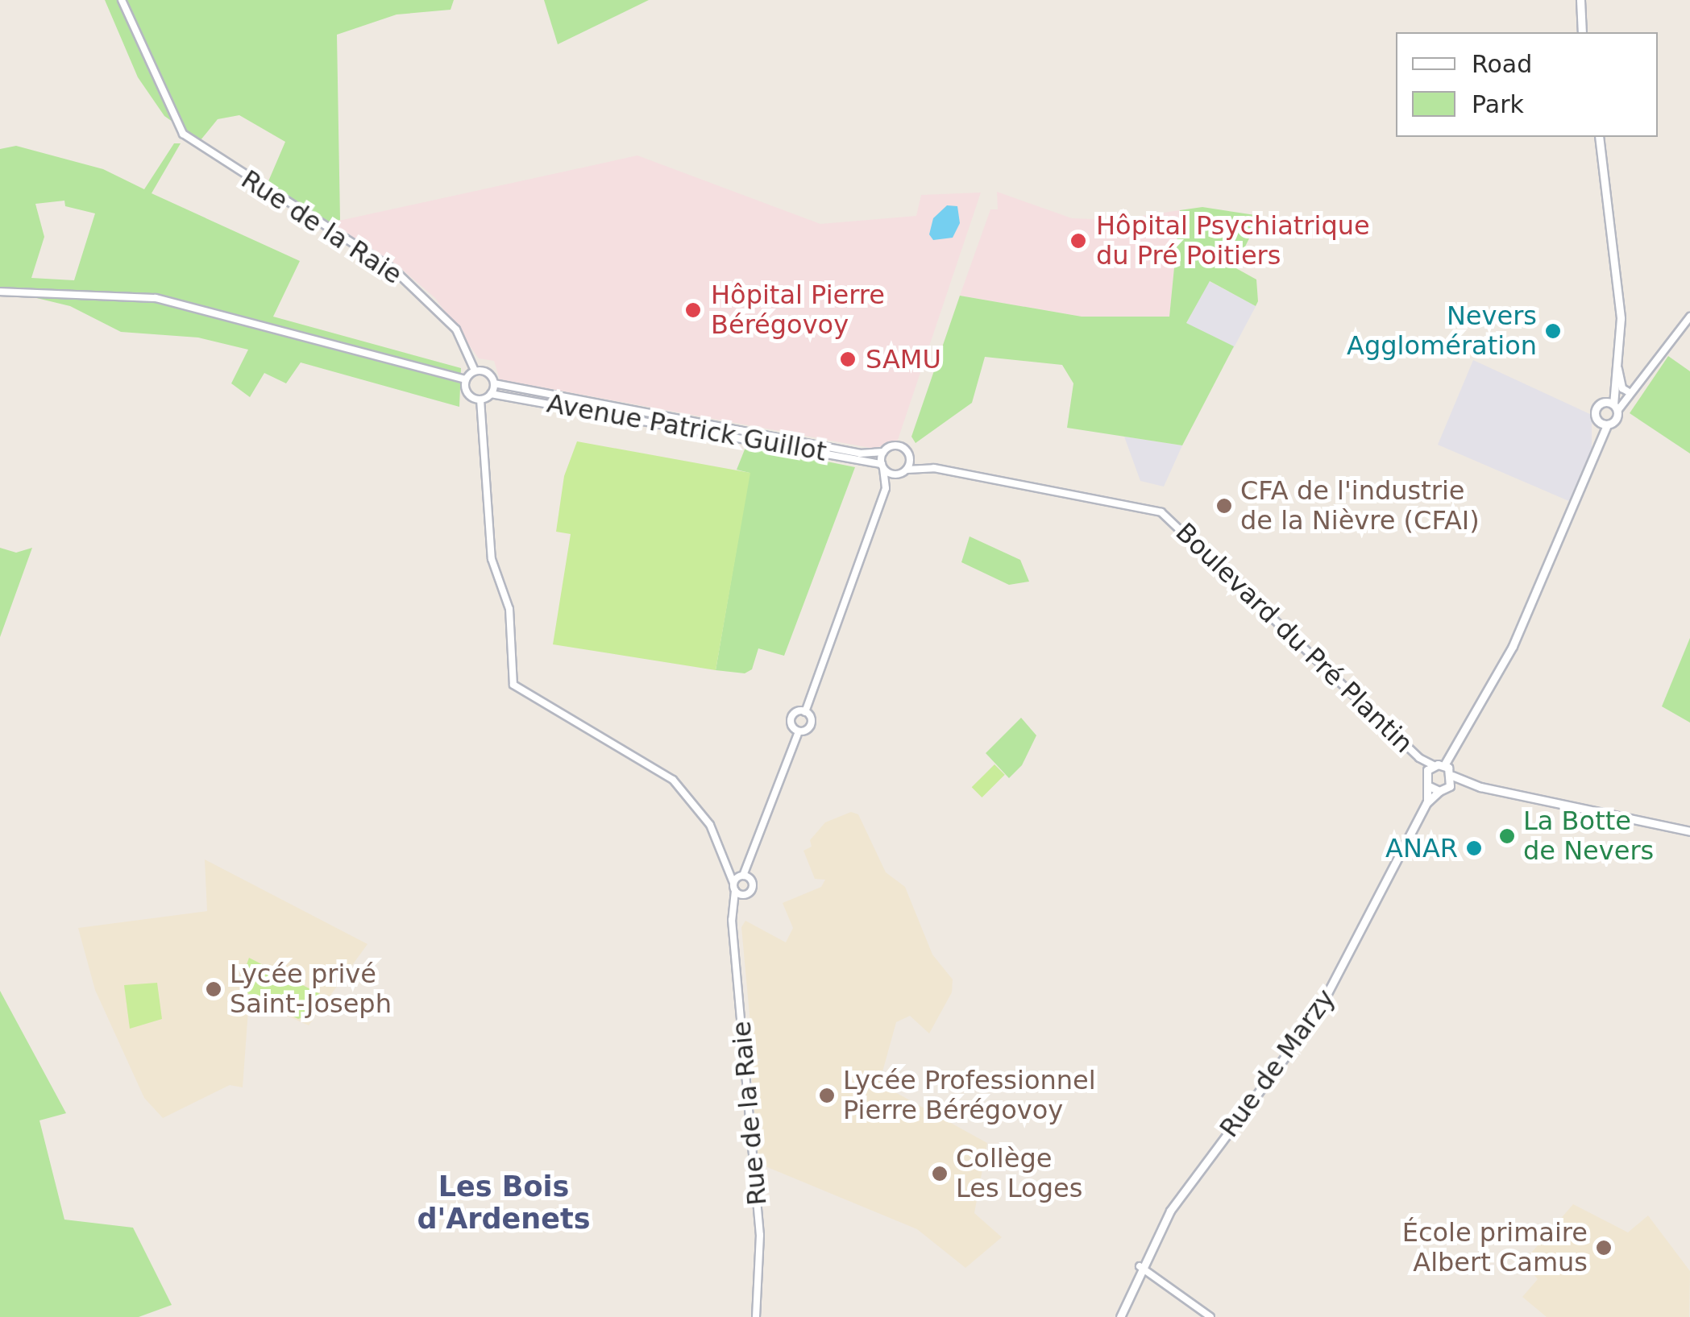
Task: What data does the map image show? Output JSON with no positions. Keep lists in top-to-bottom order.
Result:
{
  "streets": {
    "main road": ["Rue de Marzy"],
    "street": ["Rue de la Raie", "Avenue Patrick Guillot", "Boulevard du Pré Plantin"]
  },
  "crossings": [
    ["Rue de la Raie", "Avenue Patrick Guillot"],
    ["Avenue Patrick Guillot", "Boulevard du Pré Plantin"],
    ["Boulevard du Pré Plantin", "Rue de Marzy"]
  ],
  "districts": ["Les Bois d'Ardenets"],
  "places": [
    "Hôpital Psychiatrique du Pré Poitiers",
    "Hôpital Pierre Bérégovoy",
    "Nevers Agglomération",
    "SAMU",
    "CFA de l'industrie de la Nièvre (CFAI)",
    "La Botte de Nevers",
    "ANAR",
    "Lycée privé Saint-Joseph",
    "Lycée Professionnel Pierre Bérégovoy",
    "Collège Les Loges",
    "École primaire Albert Camus"
  ],
  "legend": ["Road", "Park"]
}
